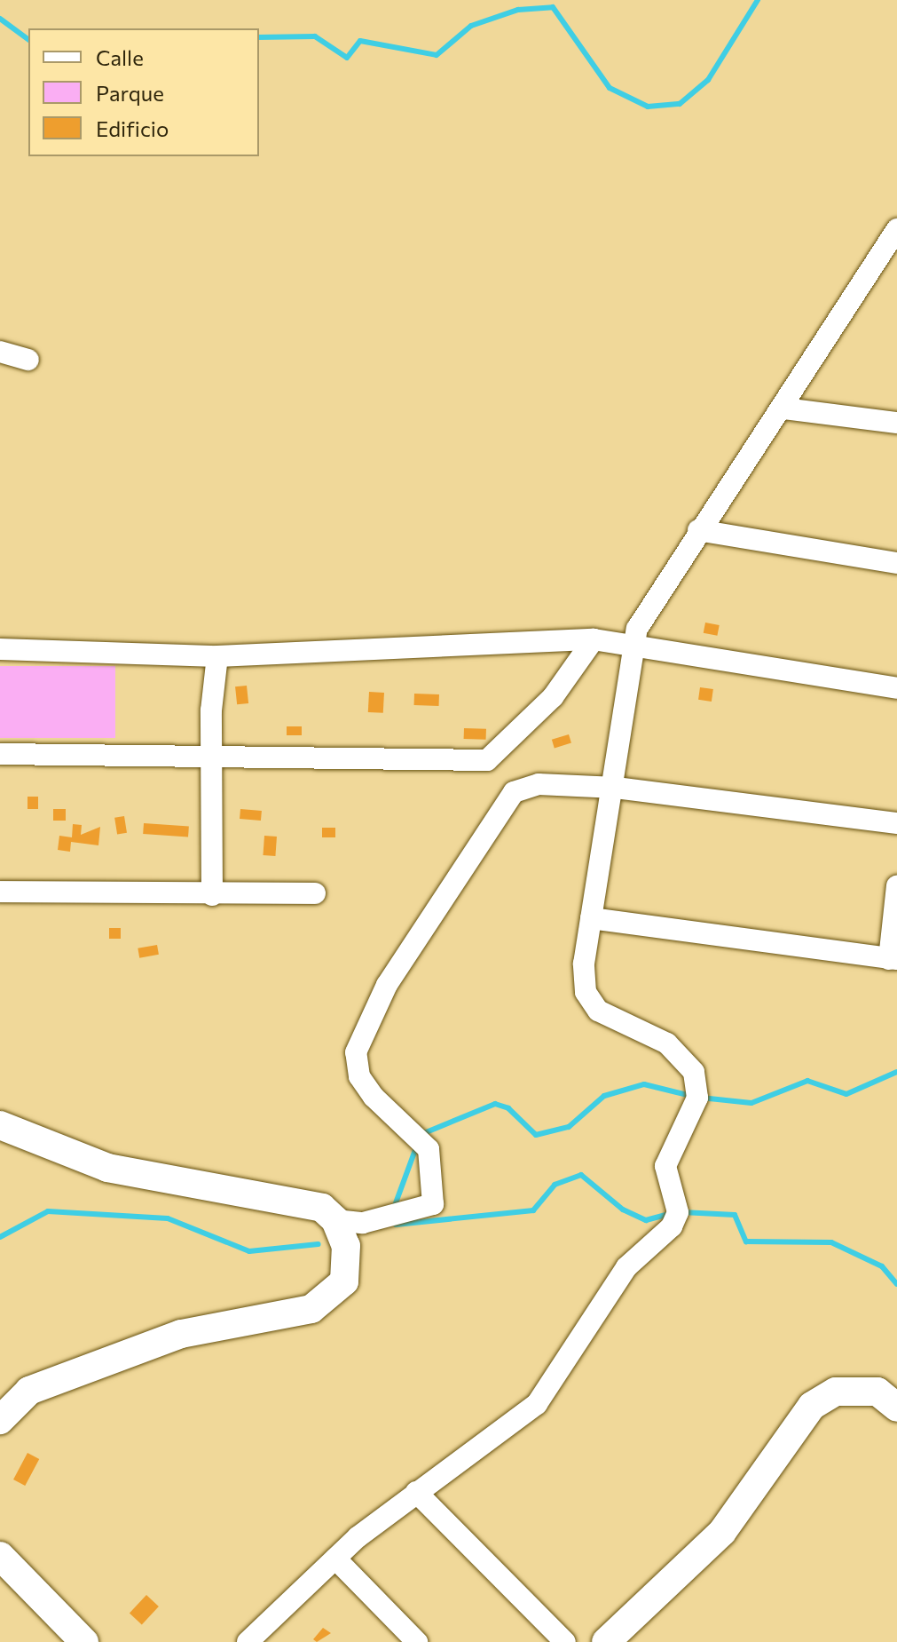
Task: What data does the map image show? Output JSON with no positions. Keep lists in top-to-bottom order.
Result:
{
  "legend": ["Calle", "Parque", "Edificio"]
}
